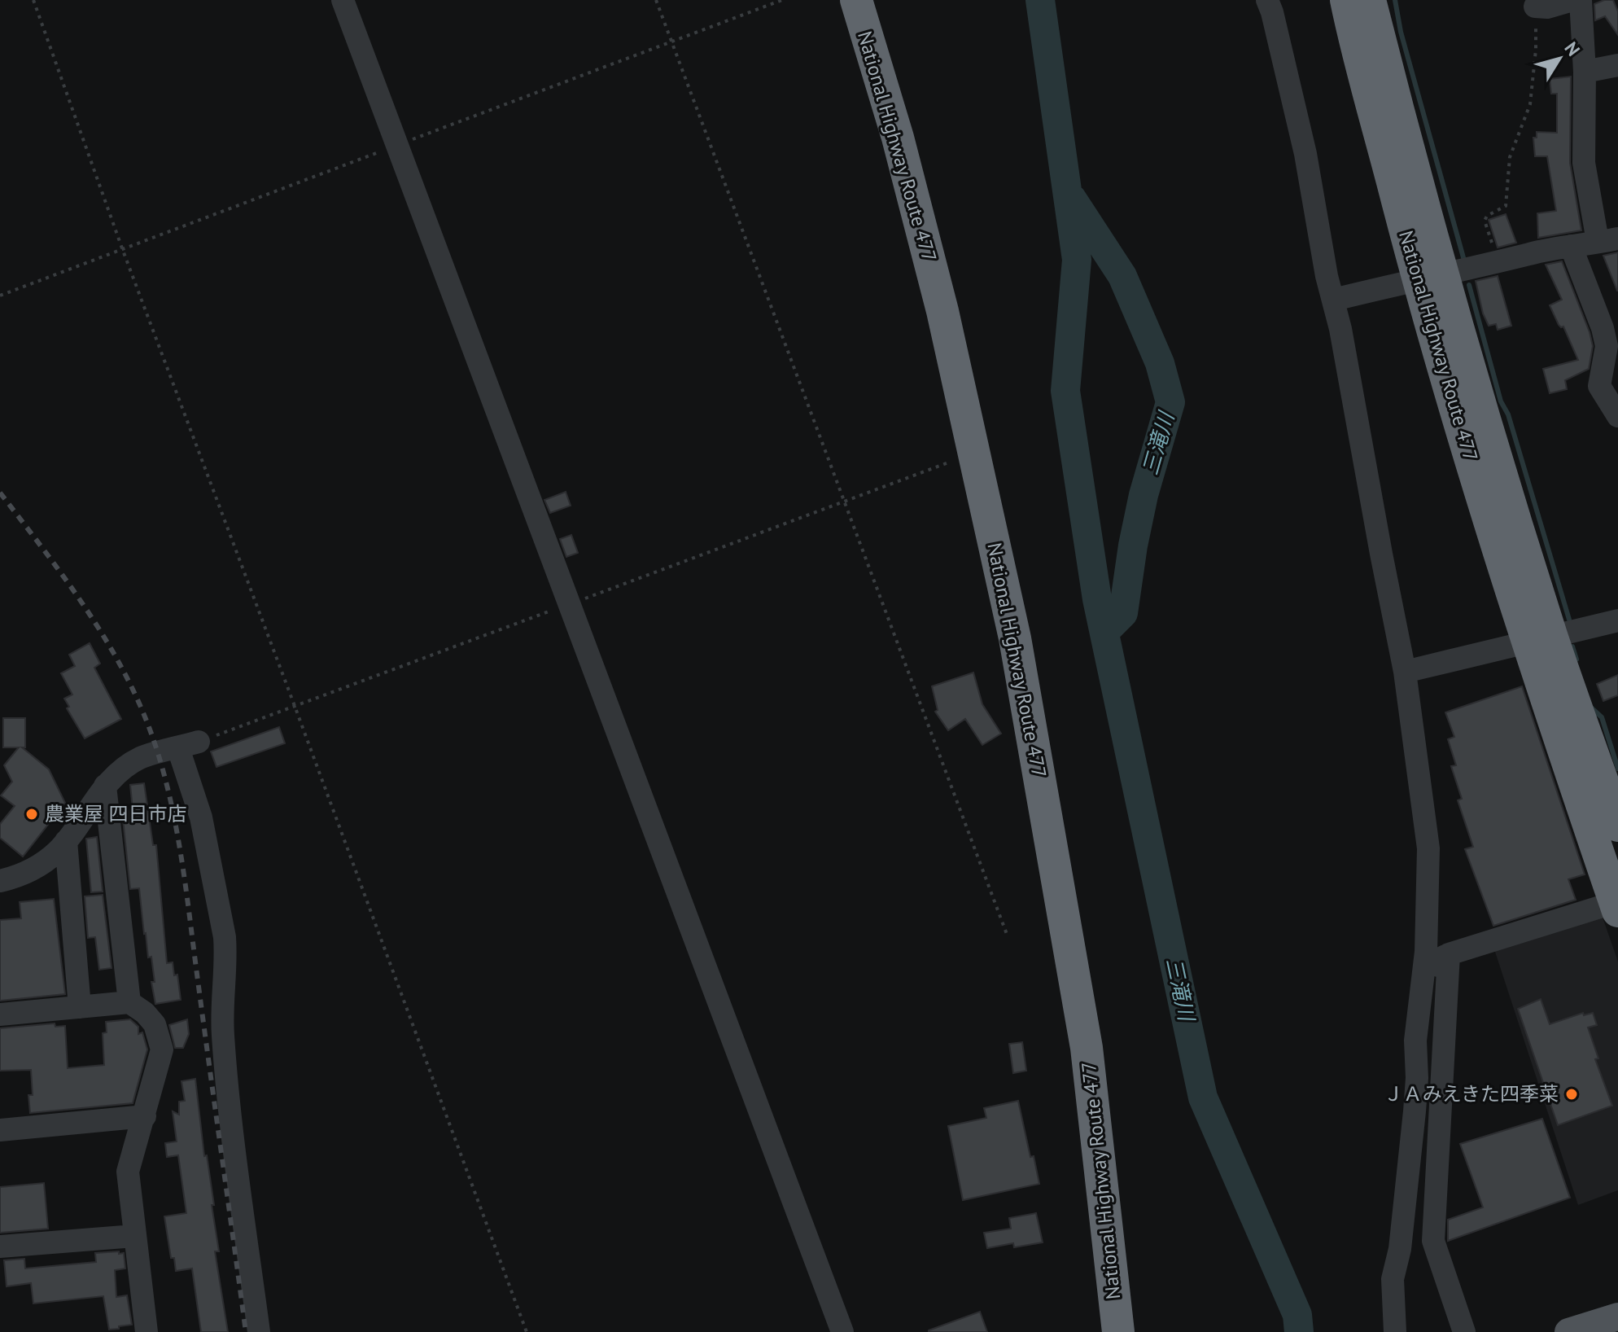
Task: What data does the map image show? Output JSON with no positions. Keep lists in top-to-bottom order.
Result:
{
  "streets": {
    "highway": ["National Highway Route 477"]
  },
  "water": ["三滝川"],
  "places": ["農業屋 四日市店", "ＪＡみえきた四季菜"],
  "north": "top right"
}
